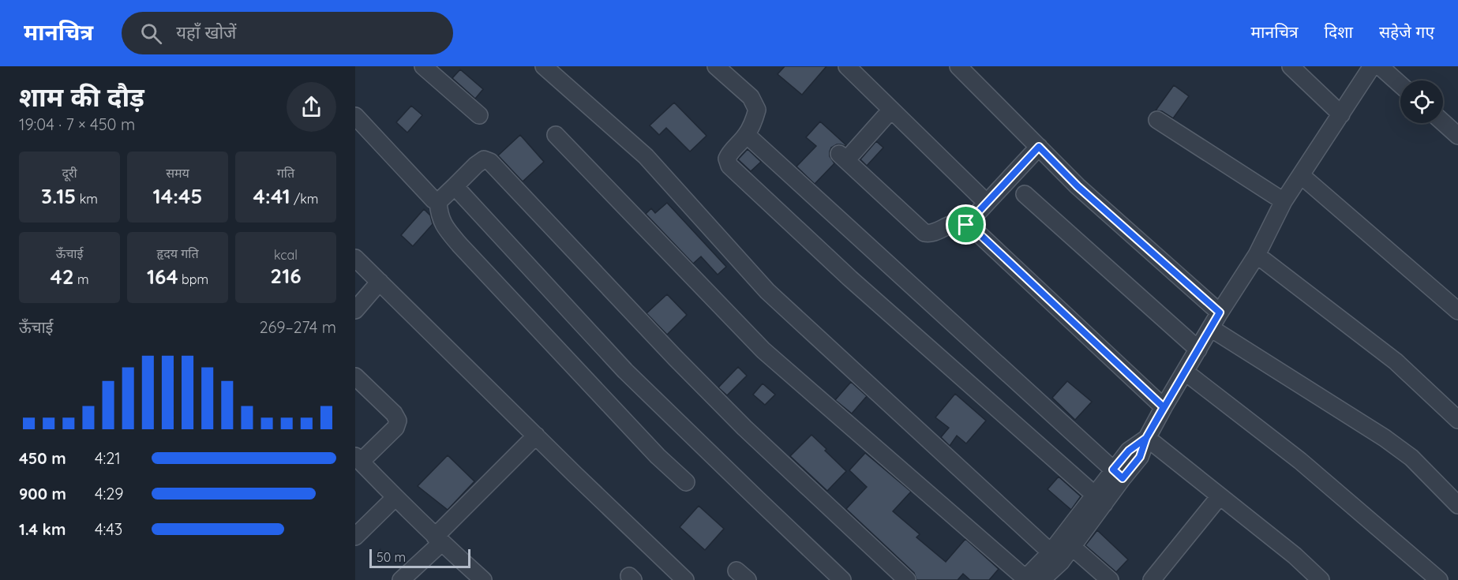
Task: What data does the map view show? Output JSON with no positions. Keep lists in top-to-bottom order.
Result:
{
  "scale_bar": "50 m",
  "page": {
    "header": "मानचित्र",
    "search": "यहाँ खोजें",
    "nav": ["मानचित्र", "दिशा", "सहेजे गए"],
    "heading": ["शाम की दौड़", "19:04 · 7 × 450 m"],
    "stats": [
      ["दूरी", "3.15 km"],
      ["समय", "14:45"],
      ["गति", "4:41 /km"],
      ["ऊँचाई", "42 m"],
      ["हृदय गति", "164 bpm"],
      ["kcal", "216"]
    ],
    "chart": ["ऊँचाई", "269–274 m"],
    "list": [
      {
        "name": "450 m",
        "note": "4:21"
      },
      {
        "name": "900 m",
        "note": "4:29"
      },
      {
        "name": "1.4 km",
        "note": "4:43"
      }
    ],
    "scale": "50 m"
  }
}
